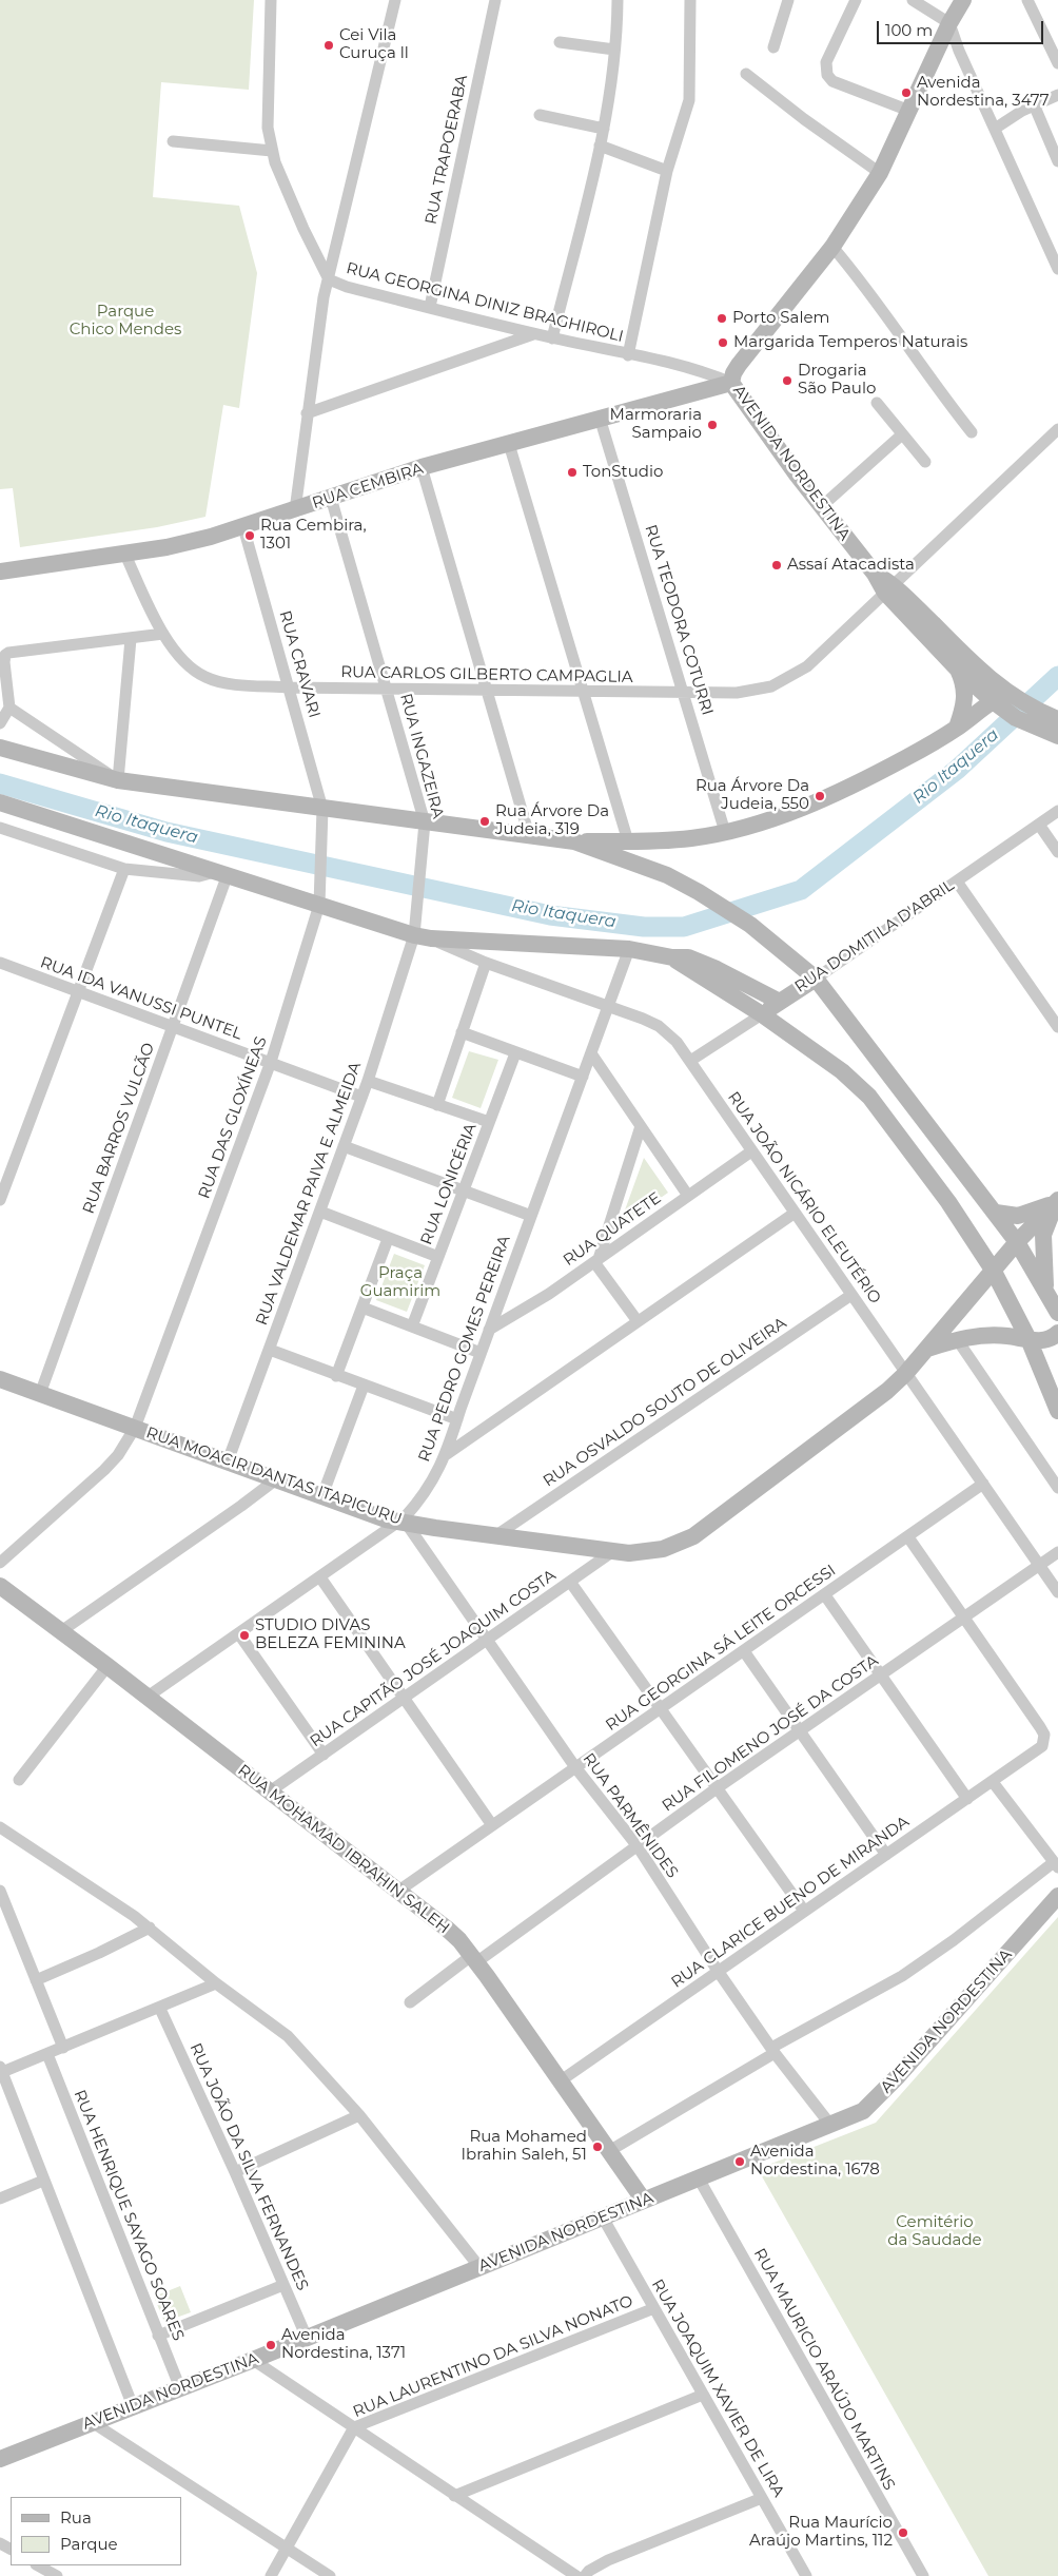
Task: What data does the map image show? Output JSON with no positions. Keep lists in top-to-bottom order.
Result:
{
  "streets": {
    "street": [
      "RUA TRAPOERABA",
      "RUA GEORGINA DINIZ BRAGHIROLI",
      "AVENIDA NORDESTINA",
      "RUA CEMBIRA",
      "RUA TEODORA COTURRI",
      "RUA CRAVARI",
      "RUA CARLOS GILBERTO CAMPAGLIA",
      "RUA INGAZEIRA",
      "RUA DOMITILA D'ABRIL",
      "RUA IDA VANUSSI PUNTEL",
      "RUA DAS GLOXÍNEAS",
      "RUA BARROS VULCÃO",
      "RUA LONICÉRIA",
      "RUA VALDEMAR PAIVA E ALMEIDA",
      "RUA JOÃO NICÁRIO ELEUTÉRIO",
      "RUA QUATETE",
      "RUA PEDRO GOMES PEREIRA",
      "RUA OSVALDO SOUTO DE OLIVEIRA",
      "RUA MOACIR DANTAS ITAPICURU",
      "RUA GEORGINA SÁ LEITE ORCESSI",
      "RUA CAPITÃO JOSÉ JOAQUIM COSTA",
      "RUA FILOMENO JOSÉ DA COSTA",
      "RUA PARMÊNIDES",
      "RUA MOHAMAD IBRAHIN SALEH",
      "RUA CLARICE BUENO DE MIRANDA",
      "RUA JOÃO DA SILVA FERNANDES",
      "RUA HENRIQUE SAYAGO SOARES",
      "RUA LAURENTINO DA SILVA NONATO",
      "RUA MAURICIO ARAÚJO MARTINS",
      "RUA JOAQUIM XAVIER DE LIRA"
    ]
  },
  "crossings": [
    ["RUA TRAPOERABA", "RUA GEORGINA DINIZ BRAGHIROLI"],
    ["RUA GEORGINA DINIZ BRAGHIROLI", "AVENIDA NORDESTINA"],
    ["RUA GEORGINA DINIZ BRAGHIROLI", "RUA CEMBIRA"],
    ["AVENIDA NORDESTINA", "RUA CEMBIRA"],
    ["AVENIDA NORDESTINA", "RUA CARLOS GILBERTO CAMPAGLIA"],
    ["AVENIDA NORDESTINA", "RUA PARMÊNIDES"],
    ["AVENIDA NORDESTINA", "RUA MOHAMAD IBRAHIN SALEH"],
    ["AVENIDA NORDESTINA", "RUA JOÃO DA SILVA FERNANDES"],
    ["AVENIDA NORDESTINA", "RUA HENRIQUE SAYAGO SOARES"],
    ["AVENIDA NORDESTINA", "RUA MAURICIO ARAÚJO MARTINS"],
    ["AVENIDA NORDESTINA", "RUA JOAQUIM XAVIER DE LIRA"],
    ["RUA CEMBIRA", "RUA TEODORA COTURRI"],
    ["RUA CEMBIRA", "RUA CRAVARI"],
    ["RUA CEMBIRA", "RUA CARLOS GILBERTO CAMPAGLIA"],
    ["RUA CEMBIRA", "RUA INGAZEIRA"],
    ["RUA TEODORA COTURRI", "RUA CARLOS GILBERTO CAMPAGLIA"],
    ["RUA CRAVARI", "RUA CARLOS GILBERTO CAMPAGLIA"],
    ["RUA CRAVARI", "RUA DAS GLOXÍNEAS"],
    ["RUA CARLOS GILBERTO CAMPAGLIA", "RUA INGAZEIRA"],
    ["RUA INGAZEIRA", "RUA VALDEMAR PAIVA E ALMEIDA"],
    ["RUA INGAZEIRA", "RUA JOÃO NICÁRIO ELEUTÉRIO"],
    ["RUA DOMITILA D'ABRIL", "RUA JOÃO NICÁRIO ELEUTÉRIO"],
    ["RUA IDA VANUSSI PUNTEL", "RUA DAS GLOXÍNEAS"],
    ["RUA IDA VANUSSI PUNTEL", "RUA BARROS VULCÃO"],
    ["RUA IDA VANUSSI PUNTEL", "RUA VALDEMAR PAIVA E ALMEIDA"],
    ["RUA DAS GLOXÍNEAS", "RUA MOACIR DANTAS ITAPICURU"],
    ["RUA BARROS VULCÃO", "RUA MOACIR DANTAS ITAPICURU"],
    ["RUA VALDEMAR PAIVA E ALMEIDA", "RUA JOÃO NICÁRIO ELEUTÉRIO"],
    ["RUA VALDEMAR PAIVA E ALMEIDA", "RUA MOACIR DANTAS ITAPICURU"],
    ["RUA JOÃO NICÁRIO ELEUTÉRIO", "RUA QUATETE"],
    ["RUA JOÃO NICÁRIO ELEUTÉRIO", "RUA PEDRO GOMES PEREIRA"],
    ["RUA JOÃO NICÁRIO ELEUTÉRIO", "RUA OSVALDO SOUTO DE OLIVEIRA"],
    ["RUA JOÃO NICÁRIO ELEUTÉRIO", "RUA MOACIR DANTAS ITAPICURU"],
    ["RUA JOÃO NICÁRIO ELEUTÉRIO", "RUA GEORGINA SÁ LEITE ORCESSI"],
    ["RUA JOÃO NICÁRIO ELEUTÉRIO", "RUA FILOMENO JOSÉ DA COSTA"],
    ["RUA QUATETE", "RUA PEDRO GOMES PEREIRA"],
    ["RUA PEDRO GOMES PEREIRA", "RUA MOACIR DANTAS ITAPICURU"],
    ["RUA PEDRO GOMES PEREIRA", "RUA PARMÊNIDES"],
    ["RUA PEDRO GOMES PEREIRA", "RUA MOHAMAD IBRAHIN SALEH"],
    ["RUA OSVALDO SOUTO DE OLIVEIRA", "RUA MOACIR DANTAS ITAPICURU"],
    ["RUA MOACIR DANTAS ITAPICURU", "RUA CAPITÃO JOSÉ JOAQUIM COSTA"],
    ["RUA MOACIR DANTAS ITAPICURU", "RUA PARMÊNIDES"],
    ["RUA GEORGINA SÁ LEITE ORCESSI", "RUA PARMÊNIDES"],
    ["RUA GEORGINA SÁ LEITE ORCESSI", "RUA MOHAMAD IBRAHIN SALEH"],
    ["RUA CAPITÃO JOSÉ JOAQUIM COSTA", "RUA PARMÊNIDES"],
    ["RUA CAPITÃO JOSÉ JOAQUIM COSTA", "RUA MOHAMAD IBRAHIN SALEH"],
    ["RUA FILOMENO JOSÉ DA COSTA", "RUA PARMÊNIDES"],
    ["RUA FILOMENO JOSÉ DA COSTA", "RUA MOHAMAD IBRAHIN SALEH"],
    ["RUA FILOMENO JOSÉ DA COSTA", "RUA CLARICE BUENO DE MIRANDA"],
    ["RUA PARMÊNIDES", "RUA CLARICE BUENO DE MIRANDA"],
    ["RUA MOHAMAD IBRAHIN SALEH", "RUA CLARICE BUENO DE MIRANDA"],
    ["RUA LAURENTINO DA SILVA NONATO", "RUA JOAQUIM XAVIER DE LIRA"]
  ],
  "water": ["Rio Itaquera"],
  "parks": ["Parque Chico Mendes", "Praça Guamirim", "Cemitério da Saudade"],
  "places": [
    "Cei Vila Curuça ll",
    "Avenida Nordestina, 3477",
    "Porto Salem",
    "Margarida Temperos Naturais",
    "Drogaria São Paulo",
    "Marmoraria Sampaio",
    "TonStudio",
    "Rua Cembira, 1301",
    "Assaí Atacadista",
    "Rua Árvore Da Judeia, 550",
    "Rua Árvore Da Judeia, 319",
    "STUDIO DIVAS BELEZA FEMININA",
    "Rua Mohamed Ibrahin Saleh, 51",
    "Avenida Nordestina, 1678",
    "Avenida Nordestina, 1371",
    "Rua Maurício Araújo Martins, 112"
  ],
  "legend": ["Rua", "Parque"],
  "scale_bar": "100 m"
}
